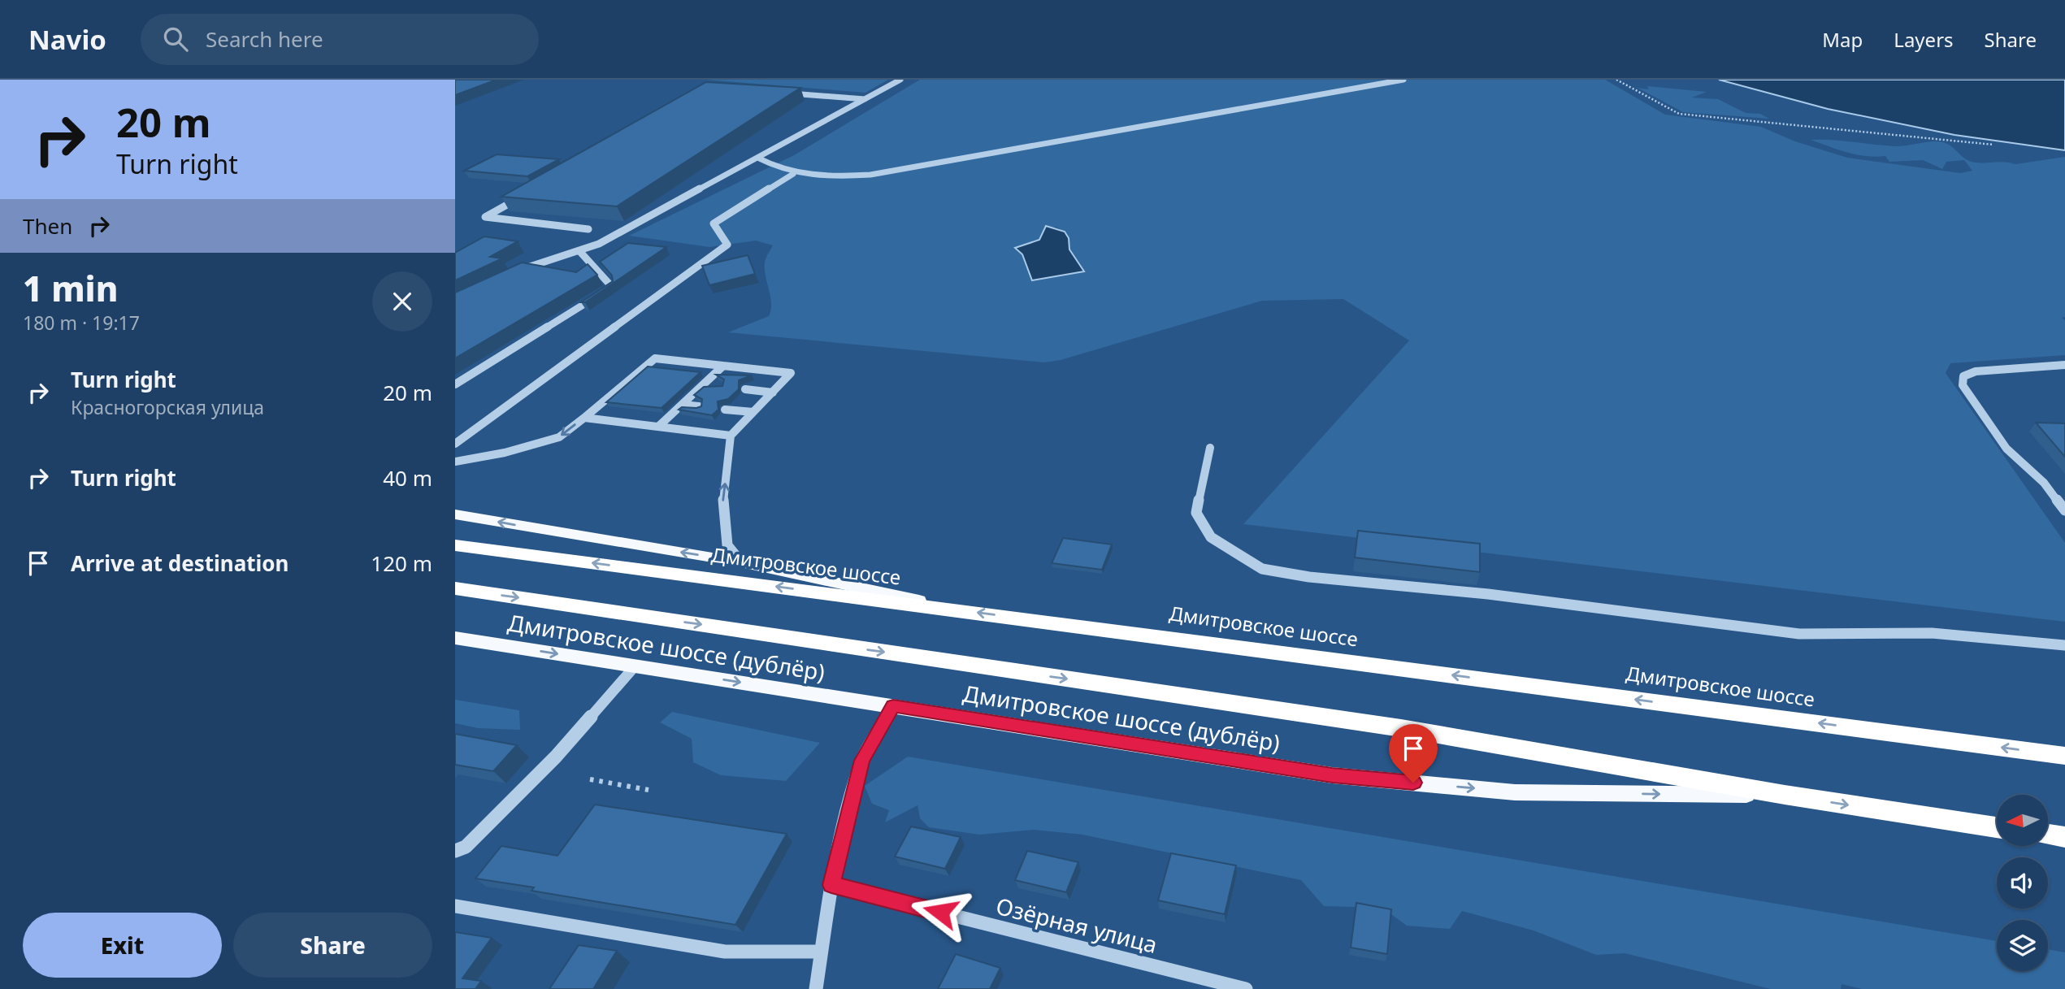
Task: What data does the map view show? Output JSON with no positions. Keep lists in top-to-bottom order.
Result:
{
  "streets": {
    "highway": ["Дмитровское шоссе"],
    "main road": ["Дмитровское шоссе (дублёр)"],
    "street": ["Озёрная улица"]
  },
  "north": "left",
  "page": {
    "header": "Navio",
    "search": "Search here",
    "nav": ["Map", "Layers", "Share"],
    "turn": ["20 m", "Turn right"],
    "then": "Then",
    "heading": ["1 min", "180 m · 19:17"],
    "list": [
      {
        "name": "Turn right",
        "note": "Красногорская улица",
        "value": "20 m"
      },
      {
        "name": "Turn right",
        "value": "40 m"
      },
      {
        "name": "Arrive at destination",
        "value": "120 m"
      }
    ],
    "buttons": ["Exit", "Share"]
  }
}
